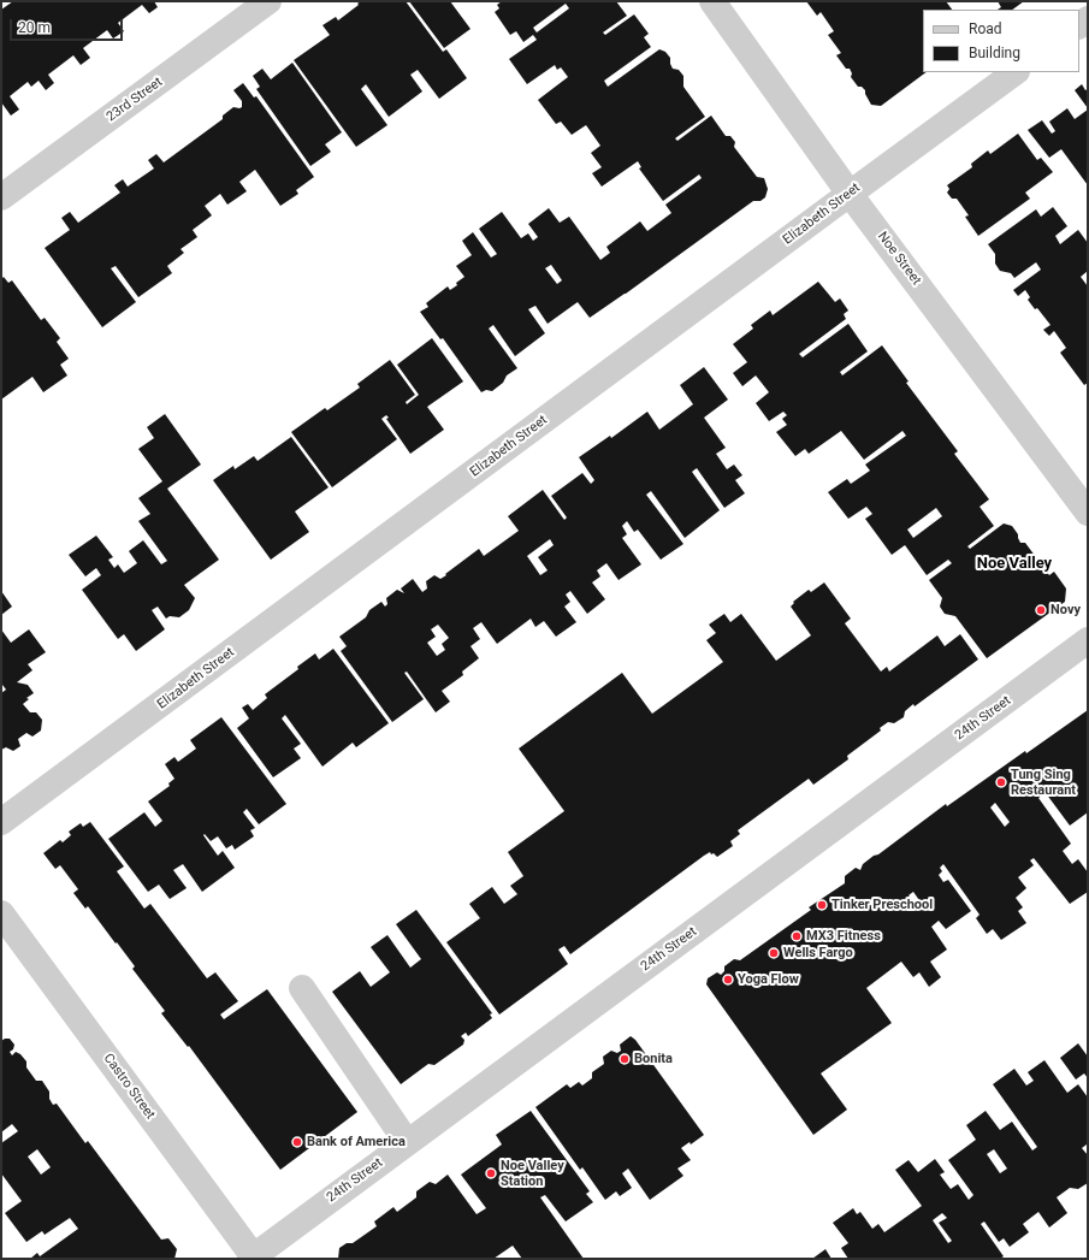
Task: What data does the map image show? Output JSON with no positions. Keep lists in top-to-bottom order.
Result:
{
  "streets": {
    "street": [
      "23rd Street",
      "Elizabeth Street",
      "Noe Street",
      "24th Street",
      "Castro Street"
    ]
  },
  "crossings": [
    ["Elizabeth Street", "Noe Street"],
    ["24th Street", "Castro Street"]
  ],
  "districts": ["Noe Valley"],
  "places": [
    "Novy",
    "Tung Sing Restaurant",
    "Tinker Preschool",
    "MX3 Fitness",
    "Wells Fargo",
    "Yoga Flow",
    "Bonita",
    "Bank of America",
    "Noe Valley Station"
  ],
  "legend": ["Road", "Building"],
  "scale_bar": "20 m"
}
